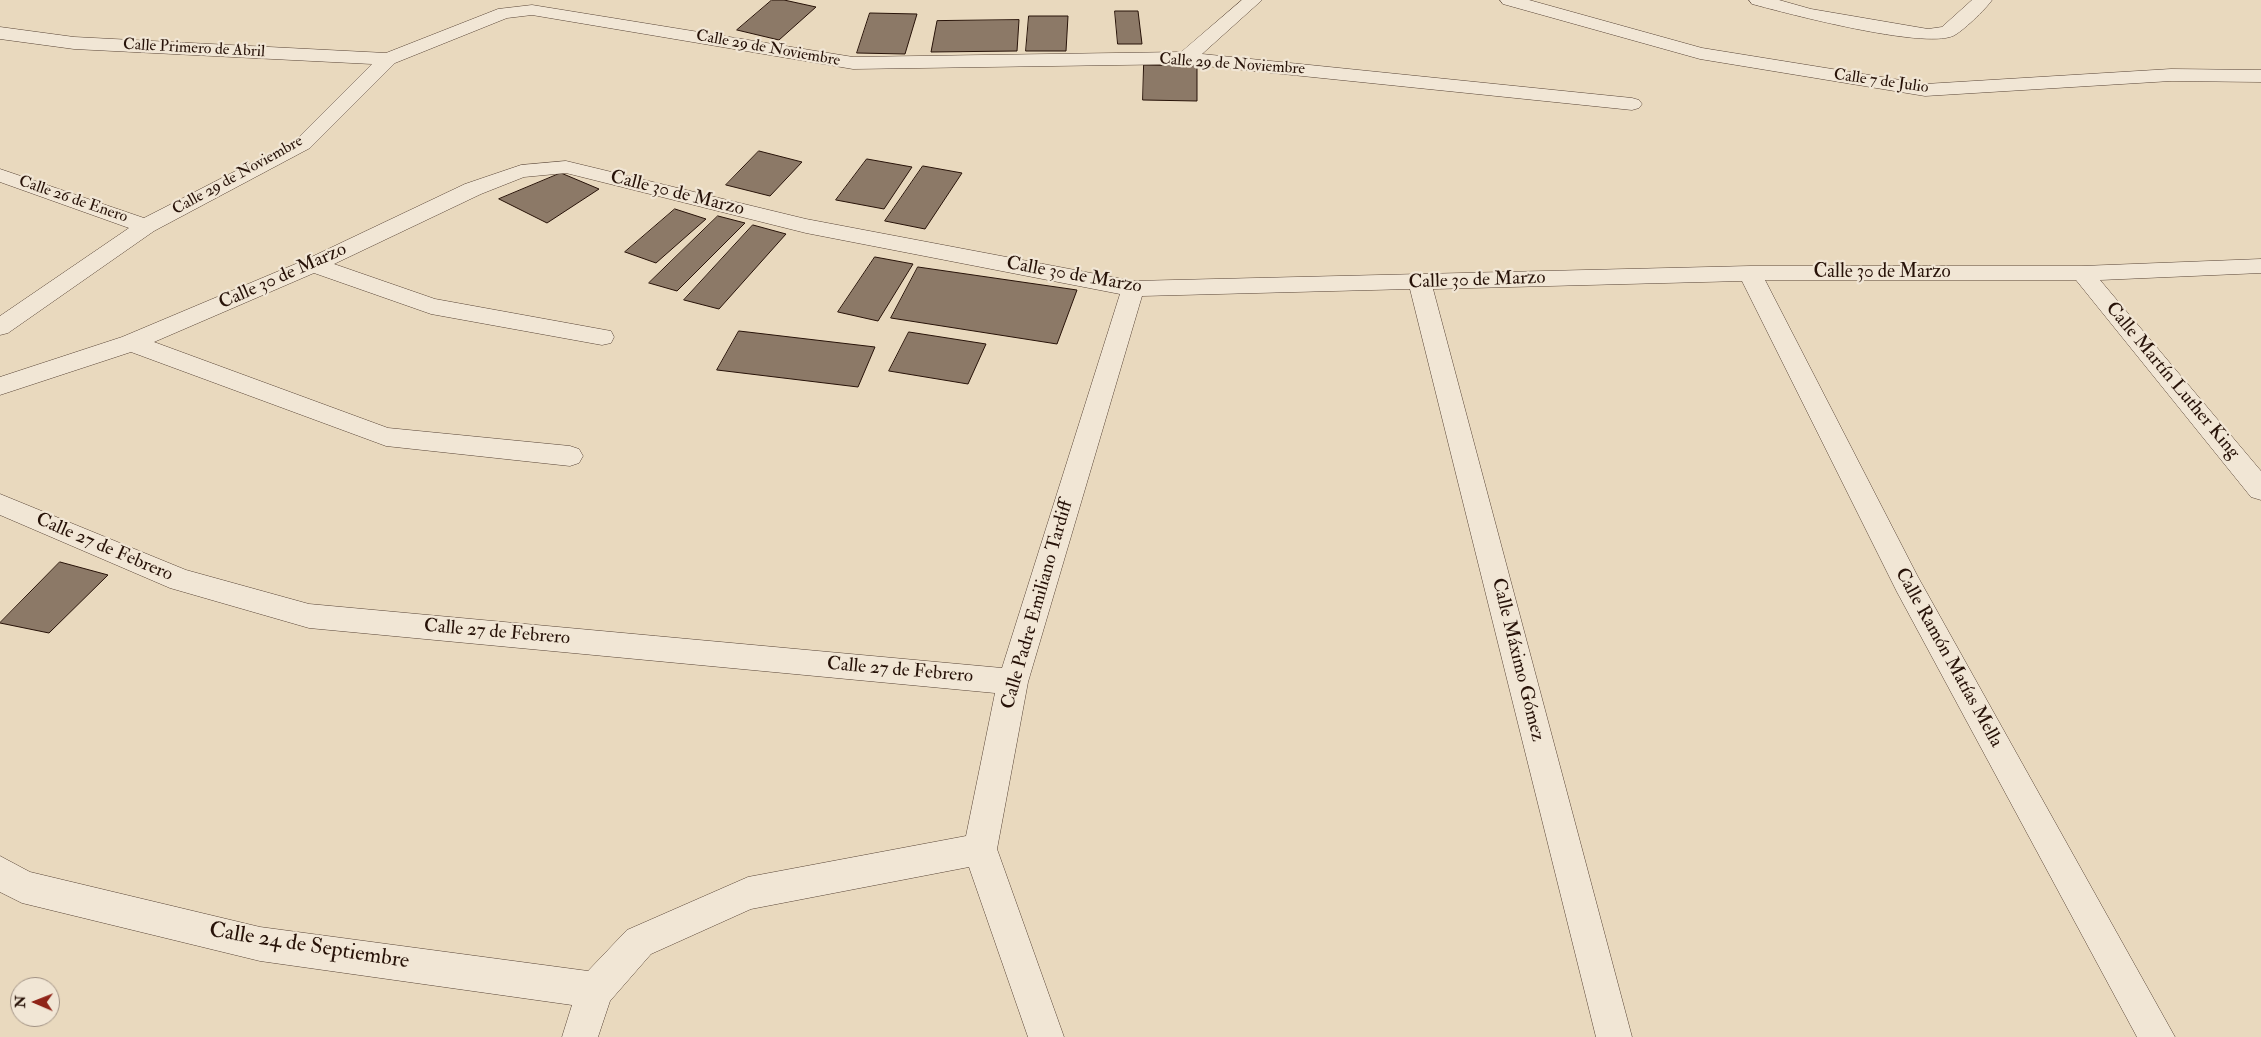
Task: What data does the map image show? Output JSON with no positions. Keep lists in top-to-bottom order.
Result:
{
  "streets": {
    "street": [
      "Calle Primero de Abril",
      "Calle 29 de Noviembre",
      "Calle 7 de Julio",
      "Calle 30 de Marzo",
      "Calle 26 de Enero",
      "Calle Martín Luther King",
      "Calle 27 de Febrero",
      "Calle Padre Emiliano Tardiff",
      "Calle Ramón Matías Mella",
      "Calle Máximo Gómez",
      "Calle 24 de Septiembre"
    ]
  },
  "crossings": [
    ["Calle Primero de Abril", "Calle 29 de Noviembre"],
    ["Calle 29 de Noviembre", "Calle 26 de Enero"],
    ["Calle 30 de Marzo", "Calle Martín Luther King"],
    ["Calle 30 de Marzo", "Calle Padre Emiliano Tardiff"],
    ["Calle 30 de Marzo", "Calle Ramón Matías Mella"],
    ["Calle 30 de Marzo", "Calle Máximo Gómez"],
    ["Calle 27 de Febrero", "Calle Padre Emiliano Tardiff"]
  ],
  "north": "left"
}
